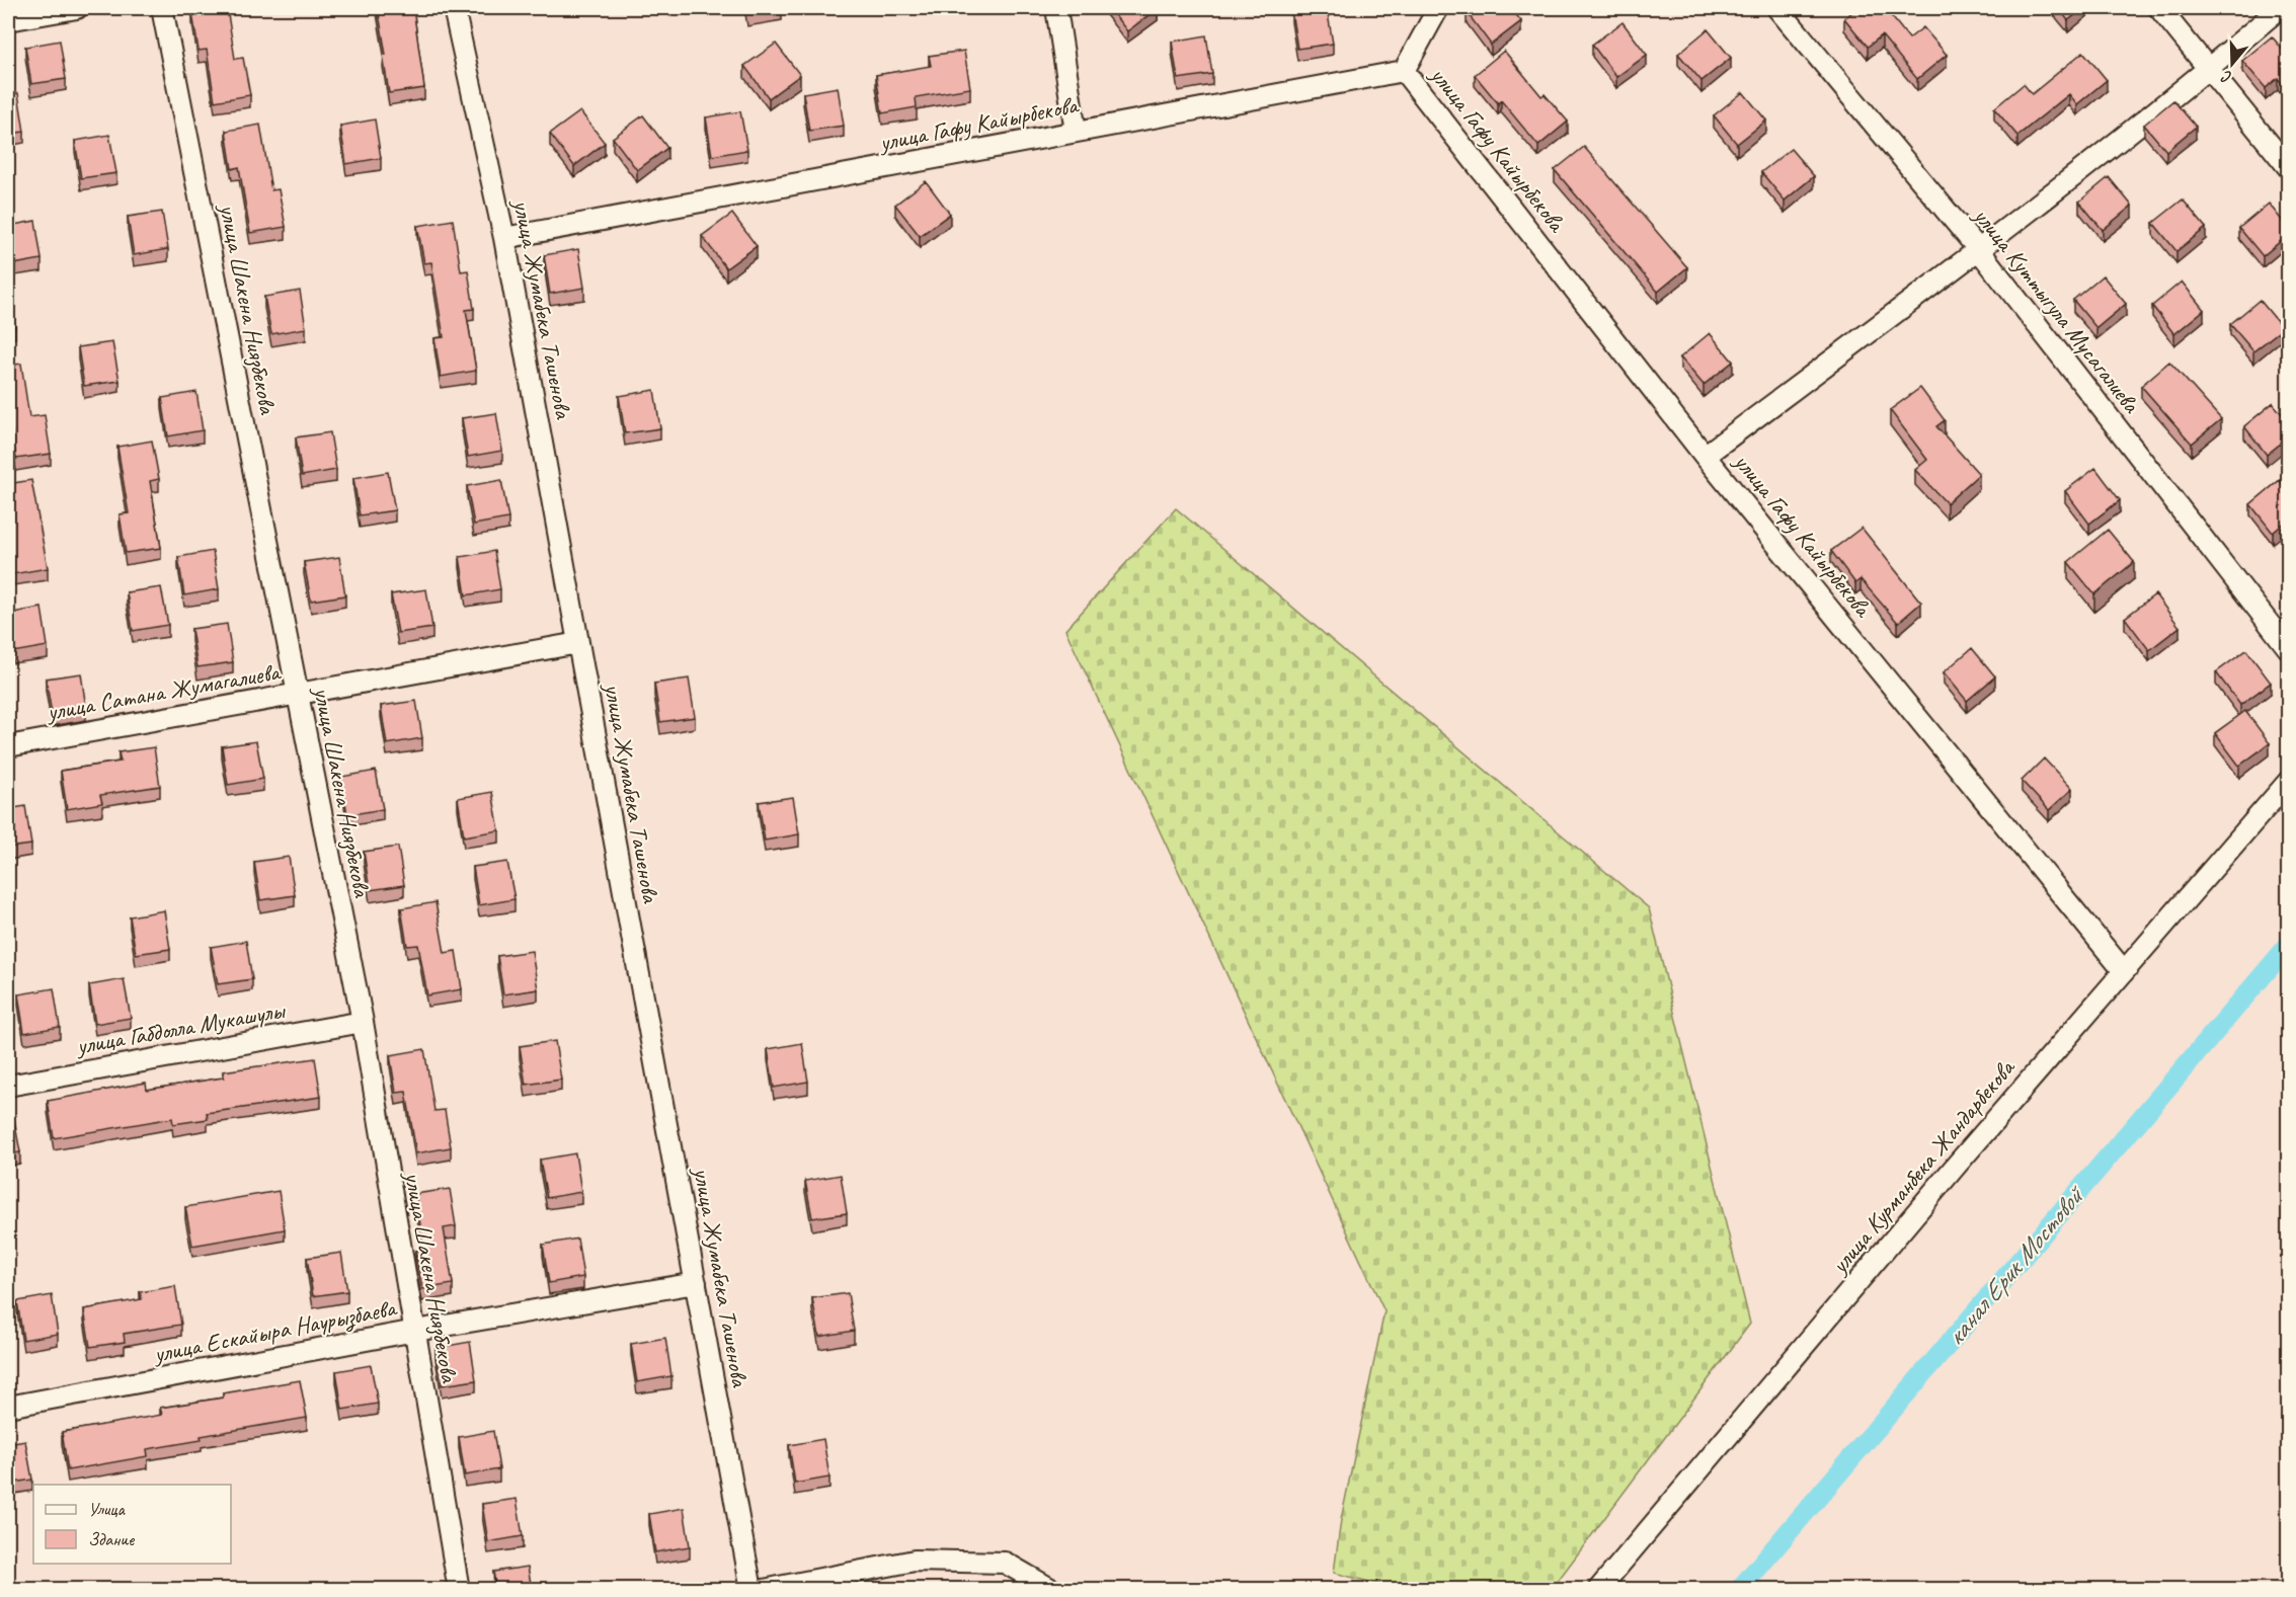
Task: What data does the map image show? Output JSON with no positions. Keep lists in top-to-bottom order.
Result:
{
  "streets": {
    "street": [
      "улица Гафу Кайырбекова",
      "улица Шакена Ниязбекова",
      "улица Жумабека Ташенова",
      "улица Куттыгула Мусагалиева",
      "улица Сатана Жумагалиева",
      "улица Габдолла Мукашулы",
      "улица Курманбека Жандарбекова",
      "улица Ескайыра Наурызбаева"
    ]
  },
  "crossings": [
    ["улица Гафу Кайырбекова", "улица Жумабека Ташенова"],
    ["улица Гафу Кайырбекова", "улица Курманбека Жандарбекова"],
    ["улица Шакена Ниязбекова", "улица Сатана Жумагалиева"],
    ["улица Шакена Ниязбекова", "улица Габдолла Мукашулы"],
    ["улица Шакена Ниязбекова", "улица Ескайыра Наурызбаева"],
    ["улица Жумабека Ташенова", "улица Сатана Жумагалиева"],
    ["улица Жумабека Ташенова", "улица Ескайыра Наурызбаева"]
  ],
  "water": ["канал Ерик Мостовой"],
  "legend": ["Улица", "Здание"],
  "north": "bottom"
}
